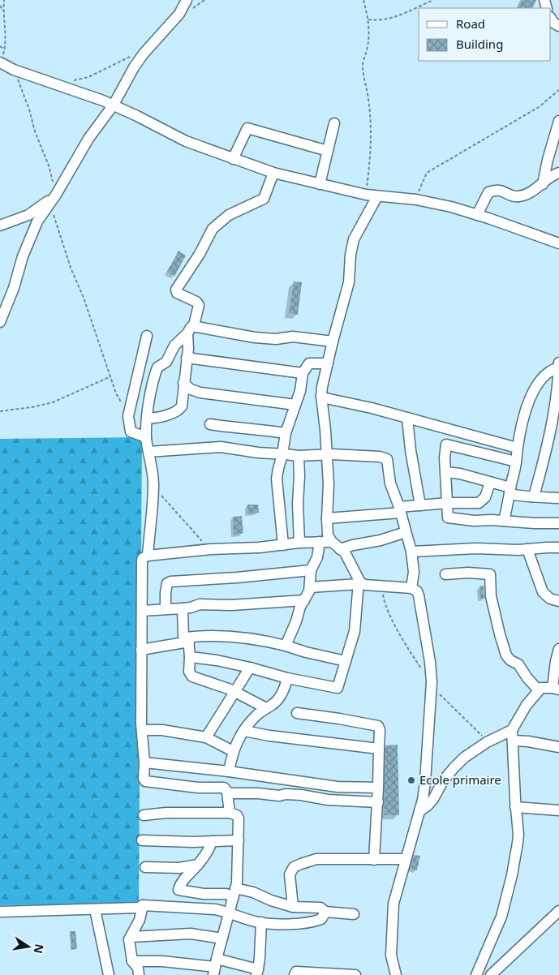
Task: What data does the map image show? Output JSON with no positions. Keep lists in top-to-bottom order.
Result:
{
  "places": ["Ecole primaire"],
  "legend": ["Road", "Building"],
  "north": "right"
}
